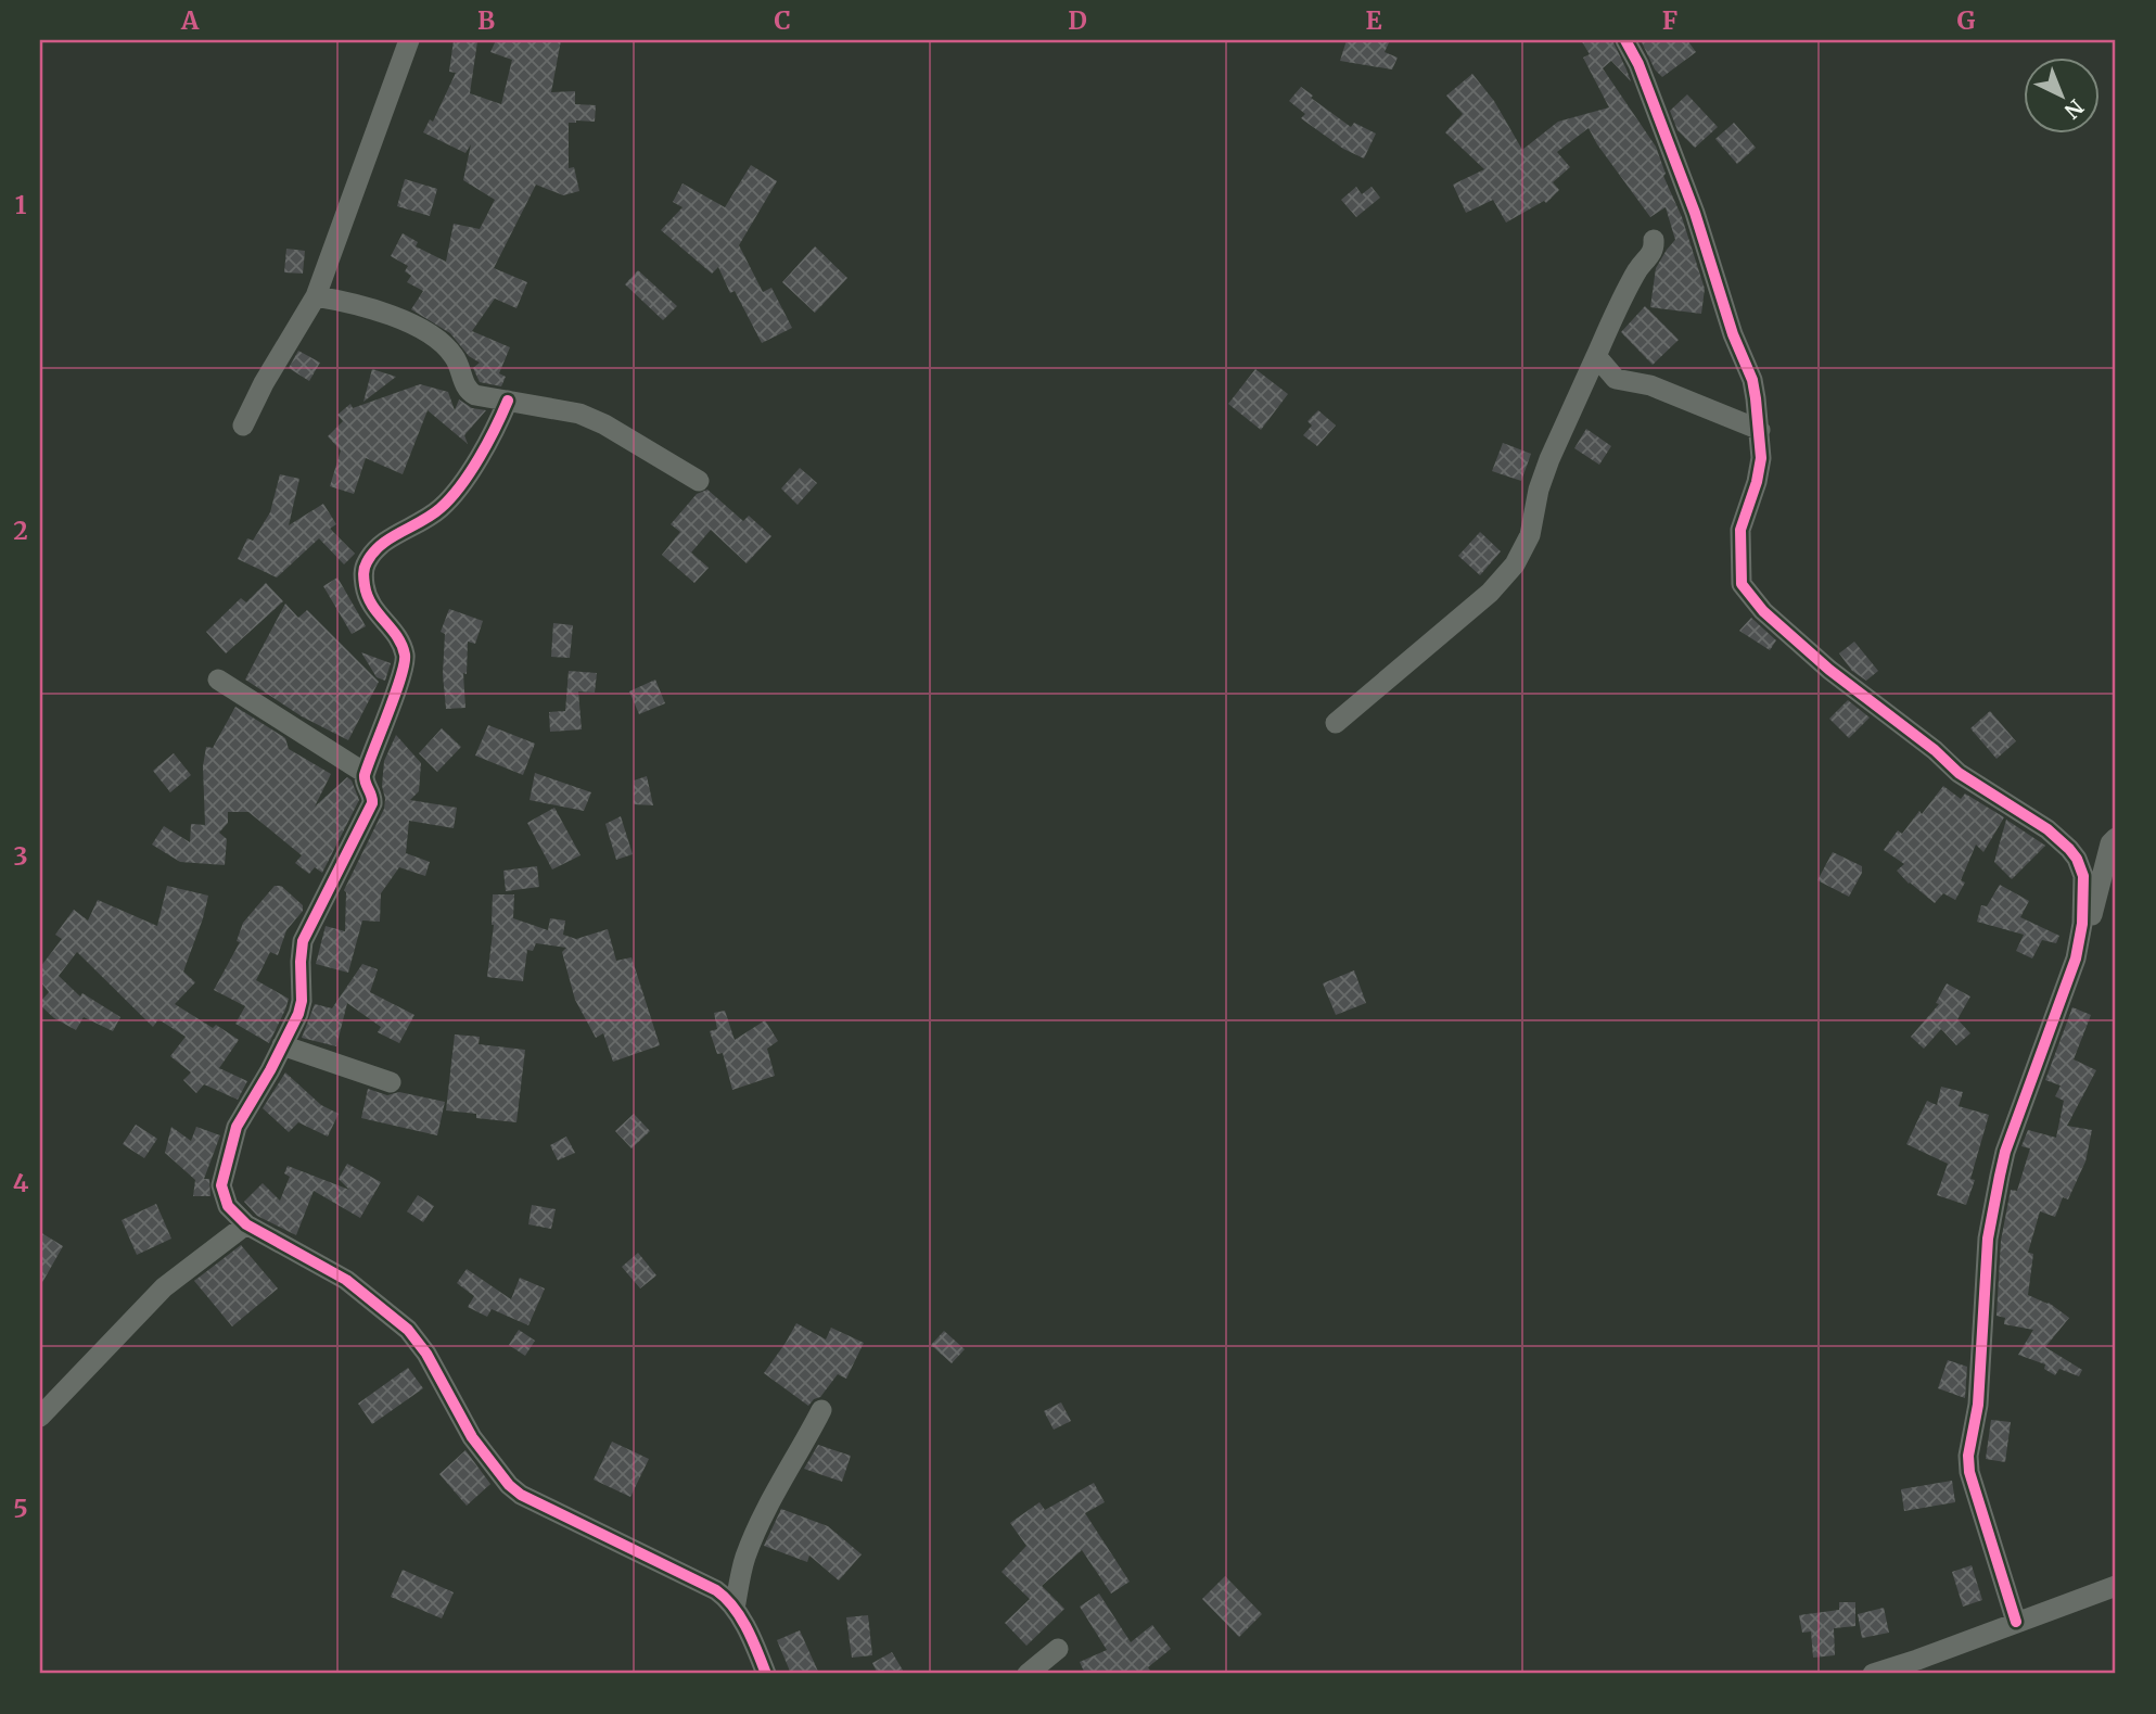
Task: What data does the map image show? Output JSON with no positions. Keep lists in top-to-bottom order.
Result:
{
  "north": "bottom right",
  "grid": {
    "columns": [
      "A",
      "B",
      "C",
      "D",
      "E",
      "F",
      "G"
    ],
    "rows": [
      "1",
      "2",
      "3",
      "4",
      "5"
    ]
  }
}
